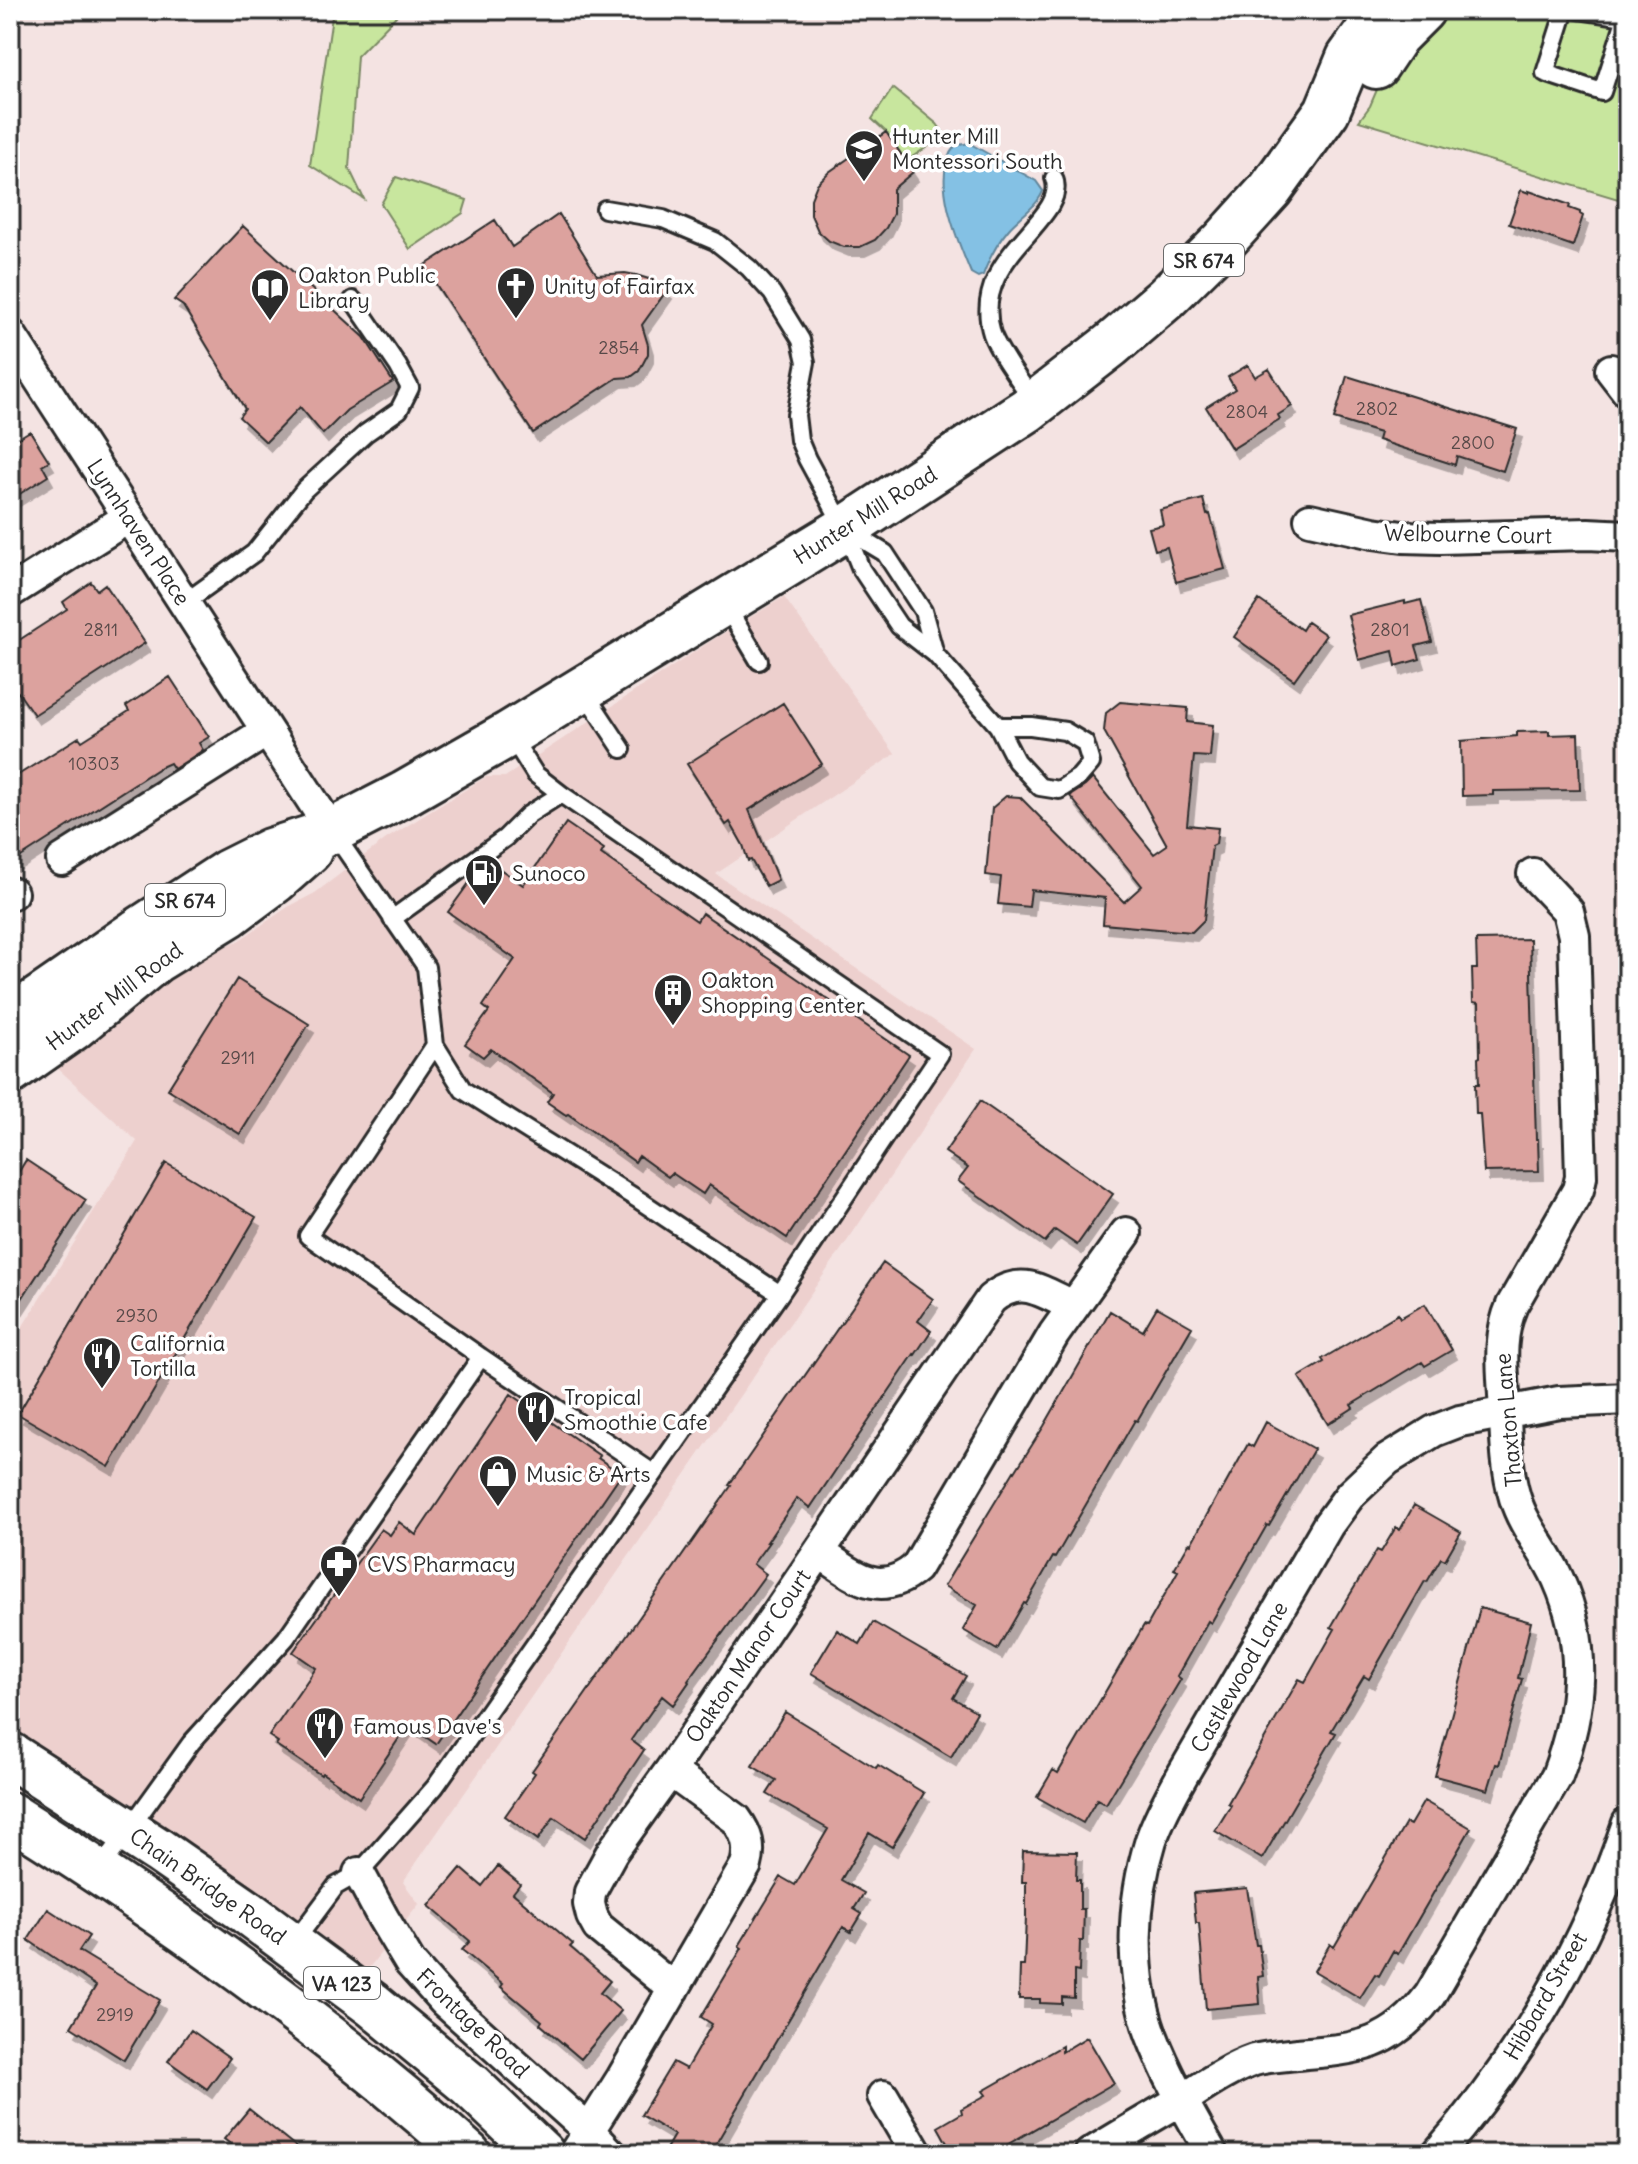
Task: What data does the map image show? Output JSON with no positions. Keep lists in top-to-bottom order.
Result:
{
  "streets": {
    "main road": [
      "SR 674",
      "Hunter Mill Road",
      "Chain Bridge Road",
      "VA 123"
    ],
    "street": [
      "Lynnhaven Place",
      "Welbourne Court",
      "Thaxton Lane",
      "Oakton Manor Court",
      "Castlewood Lane",
      "Hibbard Street",
      "Frontage Road"
    ]
  },
  "crossings": [
    ["Hunter Mill Road", "Lynnhaven Place"],
    ["Thaxton Lane", "Castlewood Lane"]
  ],
  "places": {
    "school or university": ["Hunter Mill Montessori South"],
    "church": ["Unity of Fairfax"],
    "library": ["Oakton Public Library"],
    "fuel station": ["Sunoco"],
    "building": ["Oakton Shopping Center"],
    "restaurant": ["California Tortilla", "Tropical Smoothie Cafe", "Famous Dave's"],
    "shop": ["Music & Arts"],
    "pharmacy": ["CVS Pharmacy"]
  },
  "house_numbers": [
    "2854",
    "2802",
    "2804",
    "2800",
    "2811",
    "2801",
    "10303",
    "2911",
    "2930",
    "2919"
  ]
}
